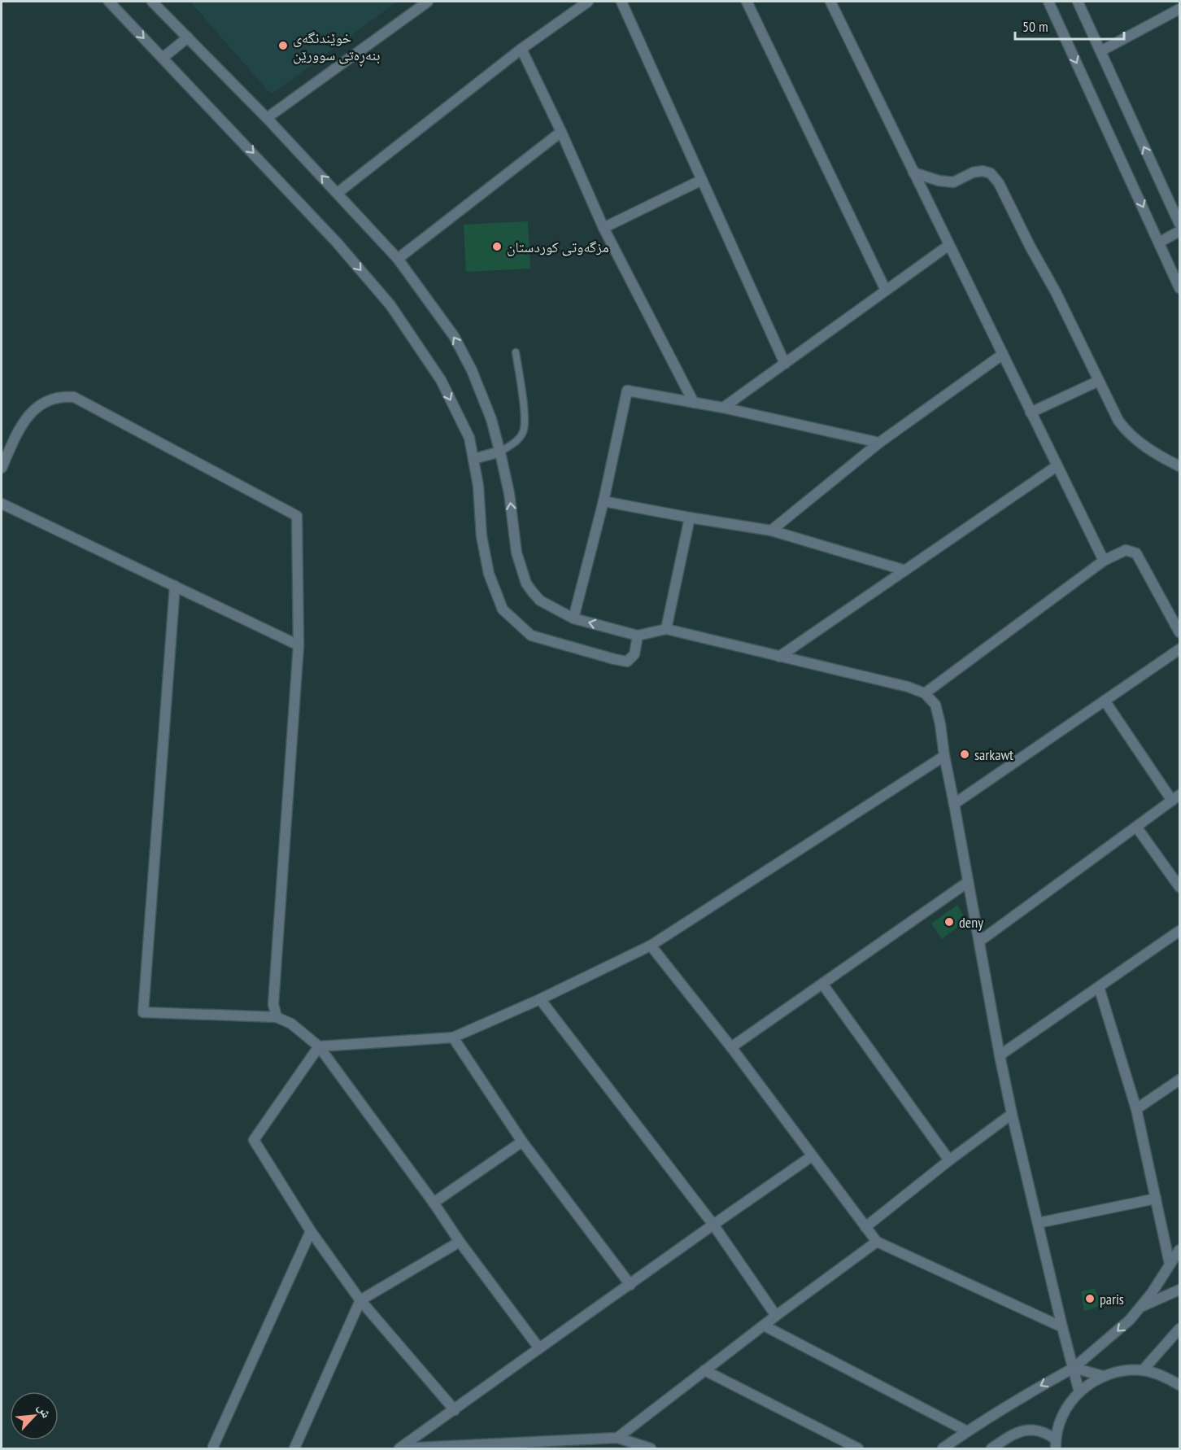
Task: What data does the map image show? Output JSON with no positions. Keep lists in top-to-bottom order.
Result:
{
  "places": [
    "خوێندنگەی بنەڕەتی سوورێن",
    "مزگەوتی کوردستان",
    "sarkawt",
    "deny",
    "paris"
  ],
  "scale_bar": "50 m",
  "north": "top right"
}
